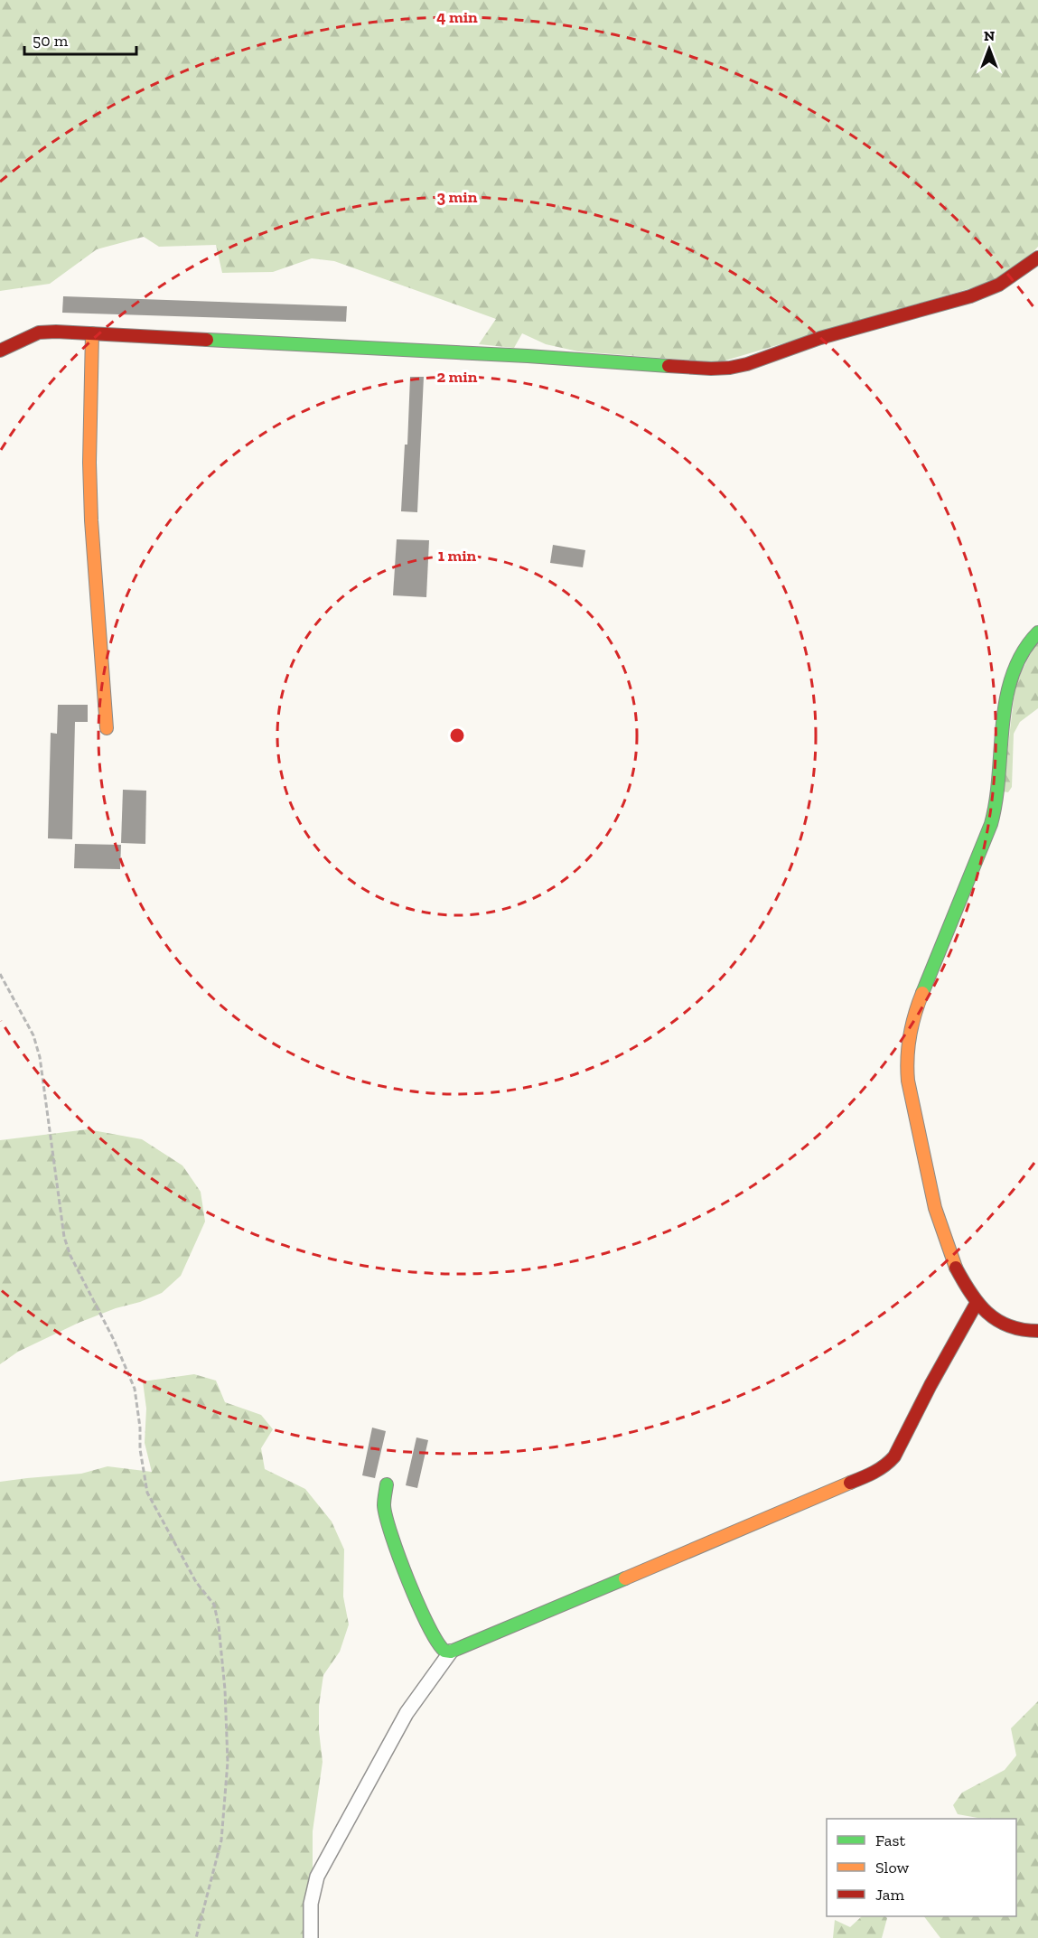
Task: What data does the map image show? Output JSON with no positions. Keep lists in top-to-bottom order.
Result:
{
  "legend": ["Fast", "Slow", "Jam"],
  "scale_bar": "50 m",
  "north": "top",
  "rings": [
    "4 min",
    "3 min",
    "2 min",
    "1 min"
  ]
}
